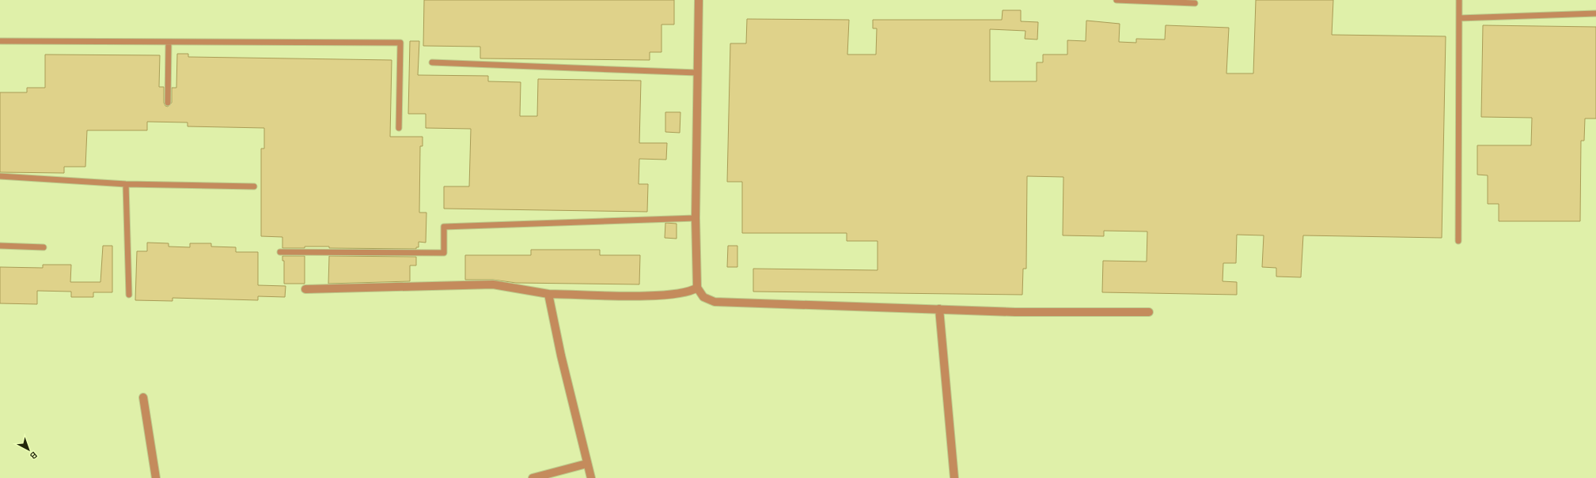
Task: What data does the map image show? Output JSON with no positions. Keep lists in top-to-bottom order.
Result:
{
  "north": "bottom right"
}
